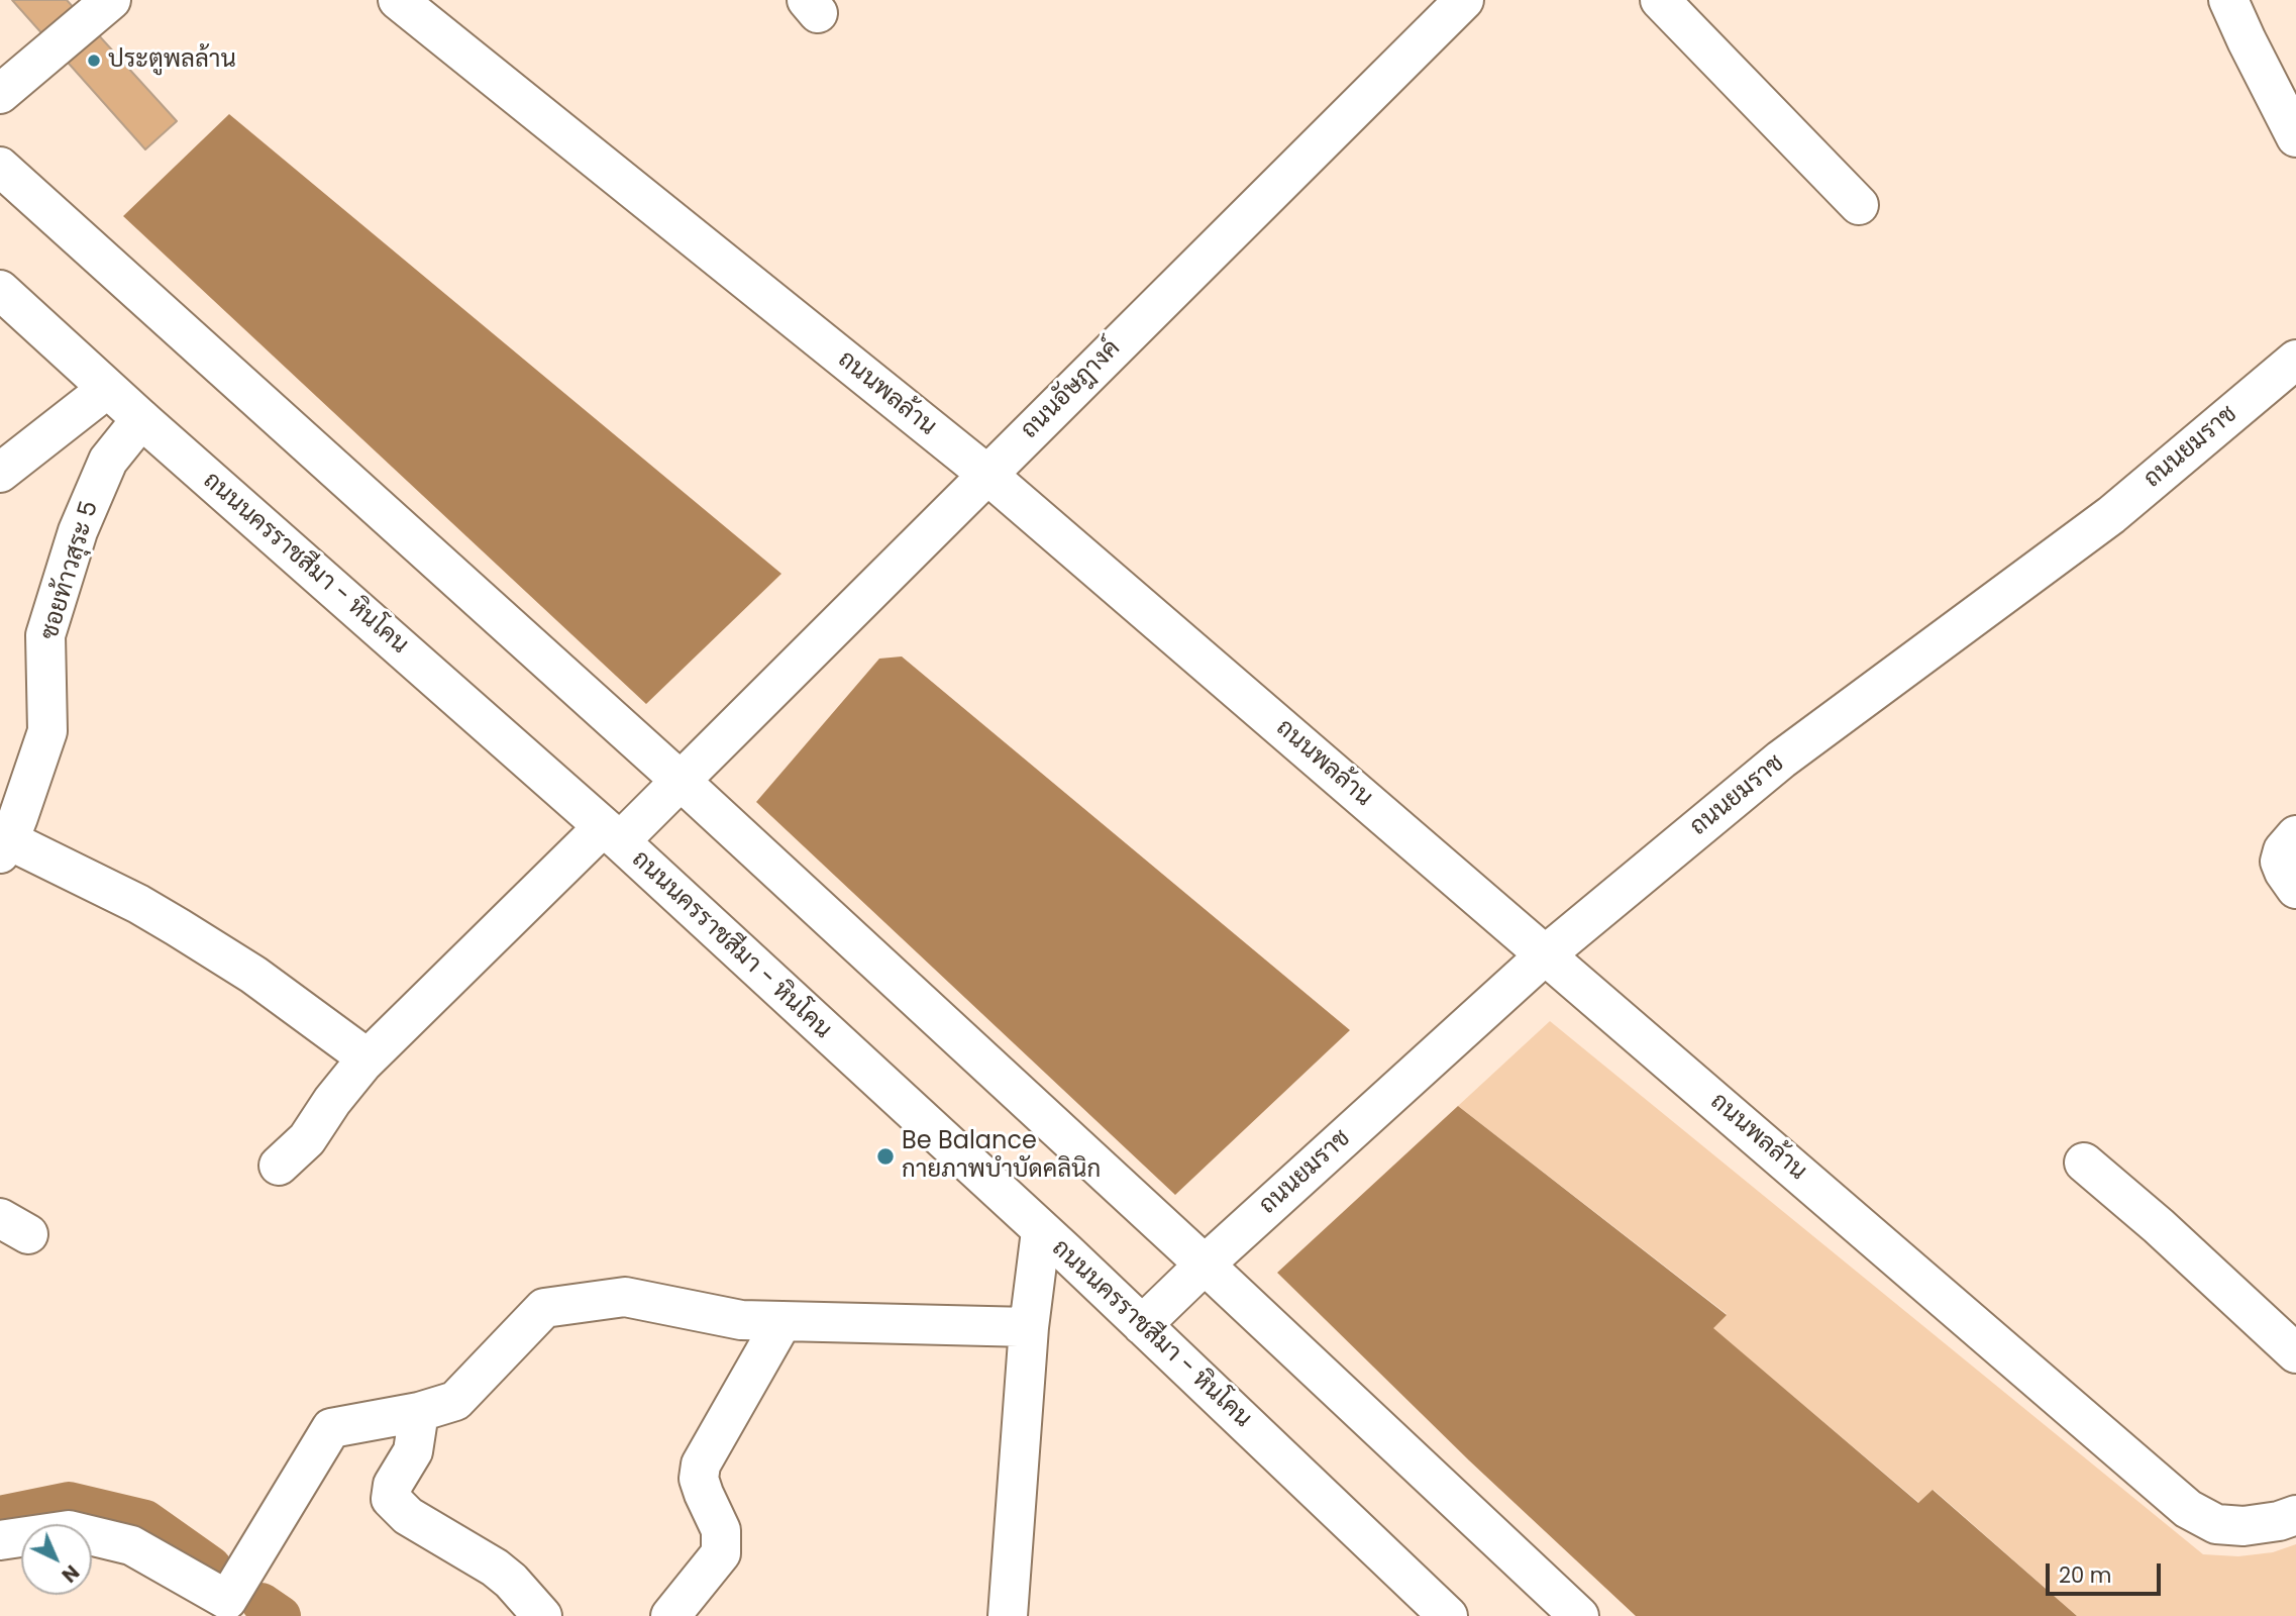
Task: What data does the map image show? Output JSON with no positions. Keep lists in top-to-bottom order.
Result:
{
  "streets": {
    "street": [
      "ถนนอัษฎางค์",
      "ถนนพลล้าน",
      "ถนนยมราช",
      "ถนนนครราชสีมา - หินโคน",
      "ซอยท้าวสุระ 5"
    ]
  },
  "crossings": [
    ["ถนนอัษฎางค์", "ถนนพลล้าน"],
    ["ถนนอัษฎางค์", "ถนนนครราชสีมา - หินโคน"],
    ["ถนนพลล้าน", "ถนนยมราช"],
    ["ถนนยมราช", "ถนนนครราชสีมา - หินโคน"],
    ["ถนนนครราชสีมา - หินโคน", "ซอยท้าวสุระ 5"]
  ],
  "places": ["ประตูพลล้าน", "Be Balance กายภาพบำบัดคลินิก"],
  "scale_bar": "20 m",
  "north": "bottom right"
}
